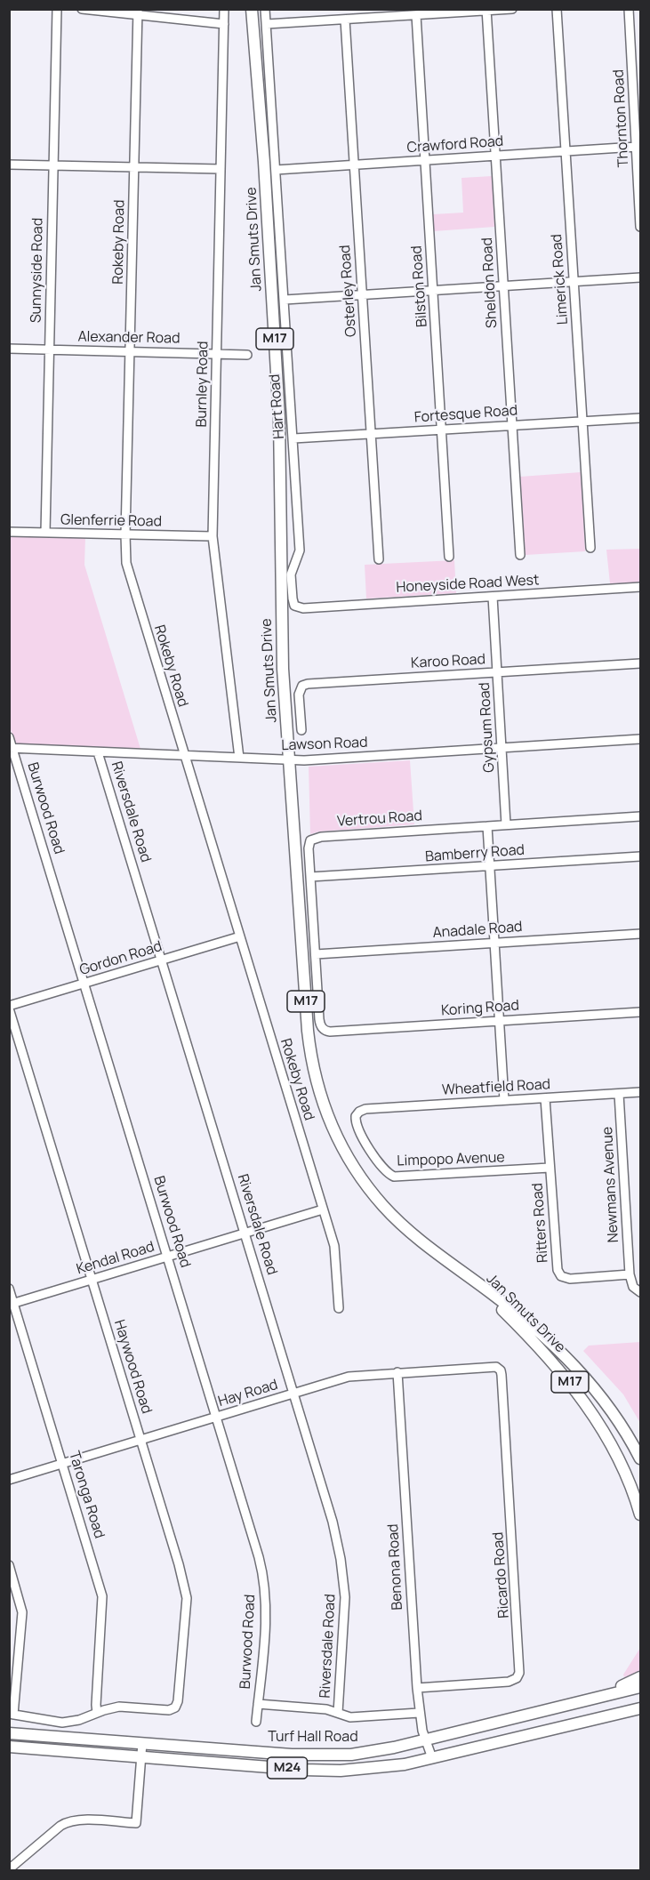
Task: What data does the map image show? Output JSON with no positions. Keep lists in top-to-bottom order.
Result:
{
  "streets": {
    "main road": [
      "Jan Smuts Drive",
      "M17",
      "Turf Hall Road",
      "M24"
    ],
    "street": [
      "Thornton Road",
      "Crawford Road",
      "Rokeby Road",
      "Sunnyside Road",
      "Limerick Road",
      "Sheldon Road",
      "Bilston Road",
      "Osterley Road",
      "Alexander Road",
      "Burnley Road",
      "Hart Road",
      "Fortesque Road",
      "Glenferrie Road",
      "Honeyside Road West",
      "Karoo Road",
      "Gypsum Road",
      "Lawson Road",
      "Burwood Road",
      "Riversdale Road",
      "Vertrou Road",
      "Bamberry Road",
      "Anadale Road",
      "Gordon Road",
      "Koring Road",
      "Wheatfield Road",
      "Limpopo Avenue",
      "Newmans Avenue",
      "Ritters Road",
      "Kendal Road",
      "Haywood Road",
      "Hay Road",
      "Taronga Road",
      "Benona Road",
      "Ricardo Road"
    ]
  },
  "crossings": [
    ["Thornton Road", "Crawford Road"],
    ["Crawford Road", "Limerick Road"],
    ["Crawford Road", "Sheldon Road"],
    ["Crawford Road", "Bilston Road"],
    ["Crawford Road", "Osterley Road"],
    ["Crawford Road", "Hart Road"],
    ["Jan Smuts Drive", "Lawson Road"],
    ["Rokeby Road", "Alexander Road"],
    ["Rokeby Road", "Glenferrie Road"],
    ["Rokeby Road", "Lawson Road"],
    ["Rokeby Road", "Gordon Road"],
    ["Rokeby Road", "Kendal Road"],
    ["Sunnyside Road", "Alexander Road"],
    ["Sunnyside Road", "Glenferrie Road"],
    ["Limerick Road", "Fortesque Road"],
    ["Sheldon Road", "Fortesque Road"],
    ["Bilston Road", "Fortesque Road"],
    ["Osterley Road", "Fortesque Road"],
    ["Alexander Road", "Burnley Road"],
    ["Burnley Road", "Glenferrie Road"],
    ["Burnley Road", "Lawson Road"],
    ["Hart Road", "Fortesque Road"],
    ["Hart Road", "Honeyside Road West"],
    ["Honeyside Road West", "Gypsum Road"],
    ["Karoo Road", "Gypsum Road"],
    ["Gypsum Road", "Lawson Road"],
    ["Gypsum Road", "Vertrou Road"],
    ["Lawson Road", "Burwood Road"],
    ["Lawson Road", "Riversdale Road"],
    ["Burwood Road", "Gordon Road"],
    ["Burwood Road", "Kendal Road"],
    ["Burwood Road", "Hay Road"],
    ["Riversdale Road", "Gordon Road"],
    ["Riversdale Road", "Kendal Road"],
    ["Riversdale Road", "Hay Road"],
    ["Vertrou Road", "Bamberry Road"],
    ["Vertrou Road", "Anadale Road"],
    ["Vertrou Road", "Koring Road"],
    ["Gordon Road", "Haywood Road"],
    ["Wheatfield Road", "Limpopo Avenue"],
    ["Wheatfield Road", "Newmans Avenue"],
    ["Wheatfield Road", "Ritters Road"],
    ["Limpopo Avenue", "Ritters Road"],
    ["Newmans Avenue", "Ritters Road"],
    ["Kendal Road", "Haywood Road"],
    ["Kendal Road", "Taronga Road"],
    ["Haywood Road", "Hay Road"],
    ["Haywood Road", "Taronga Road"],
    ["Hay Road", "Taronga Road"],
    ["Hay Road", "Benona Road"],
    ["Hay Road", "Ricardo Road"],
    ["Benona Road", "Ricardo Road"],
    ["Benona Road", "Turf Hall Road"]
  ]
}
